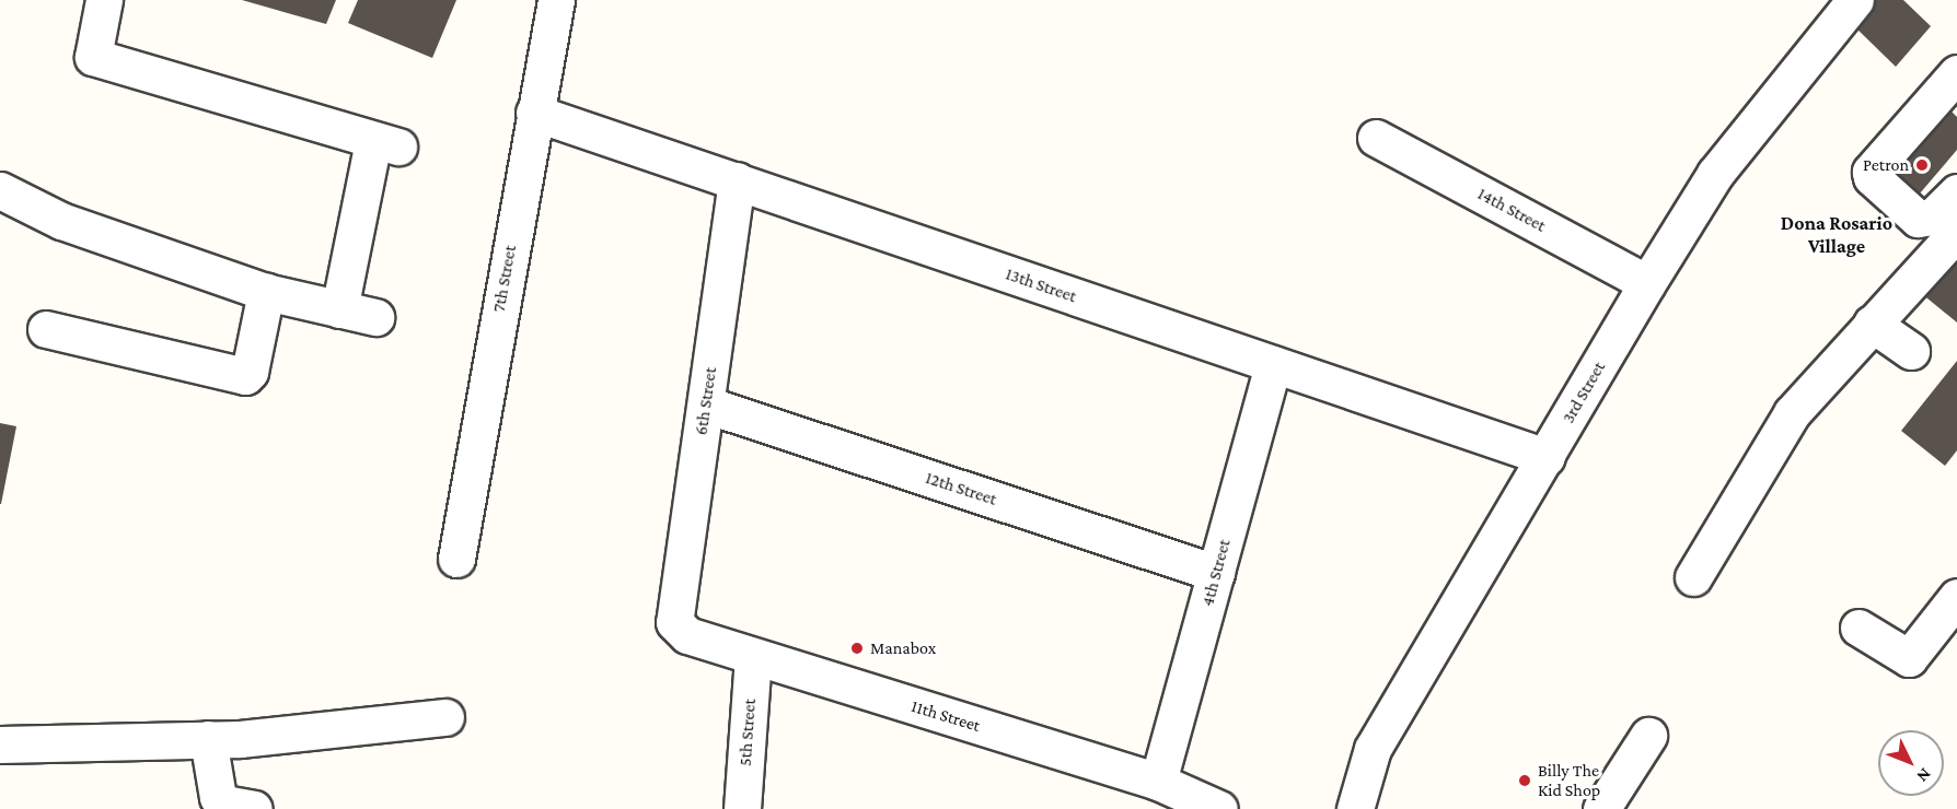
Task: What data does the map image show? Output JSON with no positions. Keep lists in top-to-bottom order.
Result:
{
  "streets": {
    "street": [
      "14th Street",
      "7th Street",
      "13th Street",
      "3rd Street",
      "6th Street",
      "12th Street",
      "4th Street",
      "11th Street",
      "5th Street"
    ]
  },
  "crossings": [
    ["14th Street", "3rd Street"],
    ["7th Street", "13th Street"],
    ["13th Street", "3rd Street"],
    ["13th Street", "6th Street"],
    ["13th Street", "4th Street"],
    ["6th Street", "12th Street"],
    ["6th Street", "11th Street"],
    ["12th Street", "4th Street"],
    ["4th Street", "11th Street"],
    ["11th Street", "5th Street"]
  ],
  "districts": ["Dona Rosario Village"],
  "places": ["Petron", "Manabox", "Billy The Kid Shop"],
  "north": "bottom right"
}
